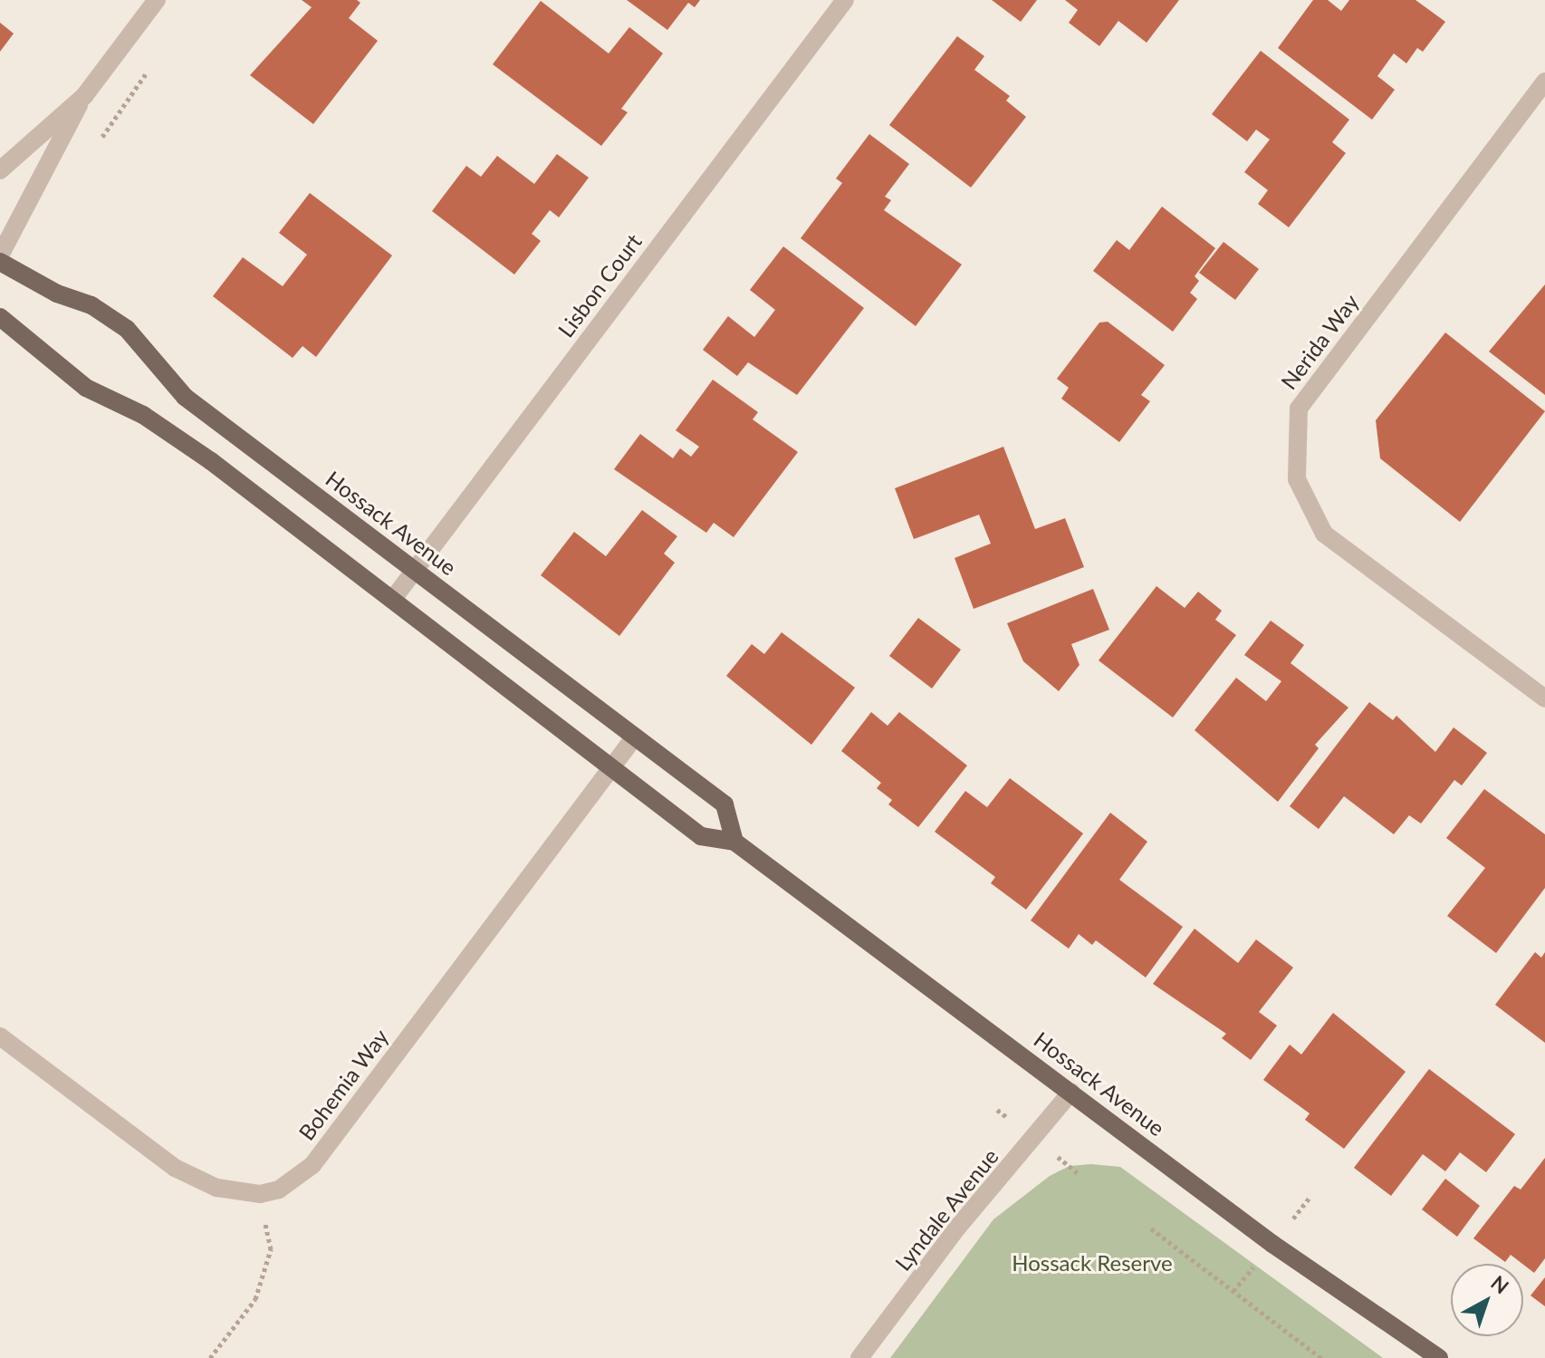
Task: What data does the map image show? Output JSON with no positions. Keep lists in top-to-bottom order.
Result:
{
  "streets": {
    "main road": ["Hossack Avenue"],
    "street": [
      "Lisbon Court",
      "Nerida Way",
      "Bohemia Way",
      "Lyndale Avenue"
    ]
  },
  "crossings": [
    ["Lisbon Court", "Hossack Avenue"],
    ["Hossack Avenue", "Bohemia Way"],
    ["Hossack Avenue", "Lyndale Avenue"]
  ],
  "parks": ["Hossack Reserve"],
  "north": "top right"
}
